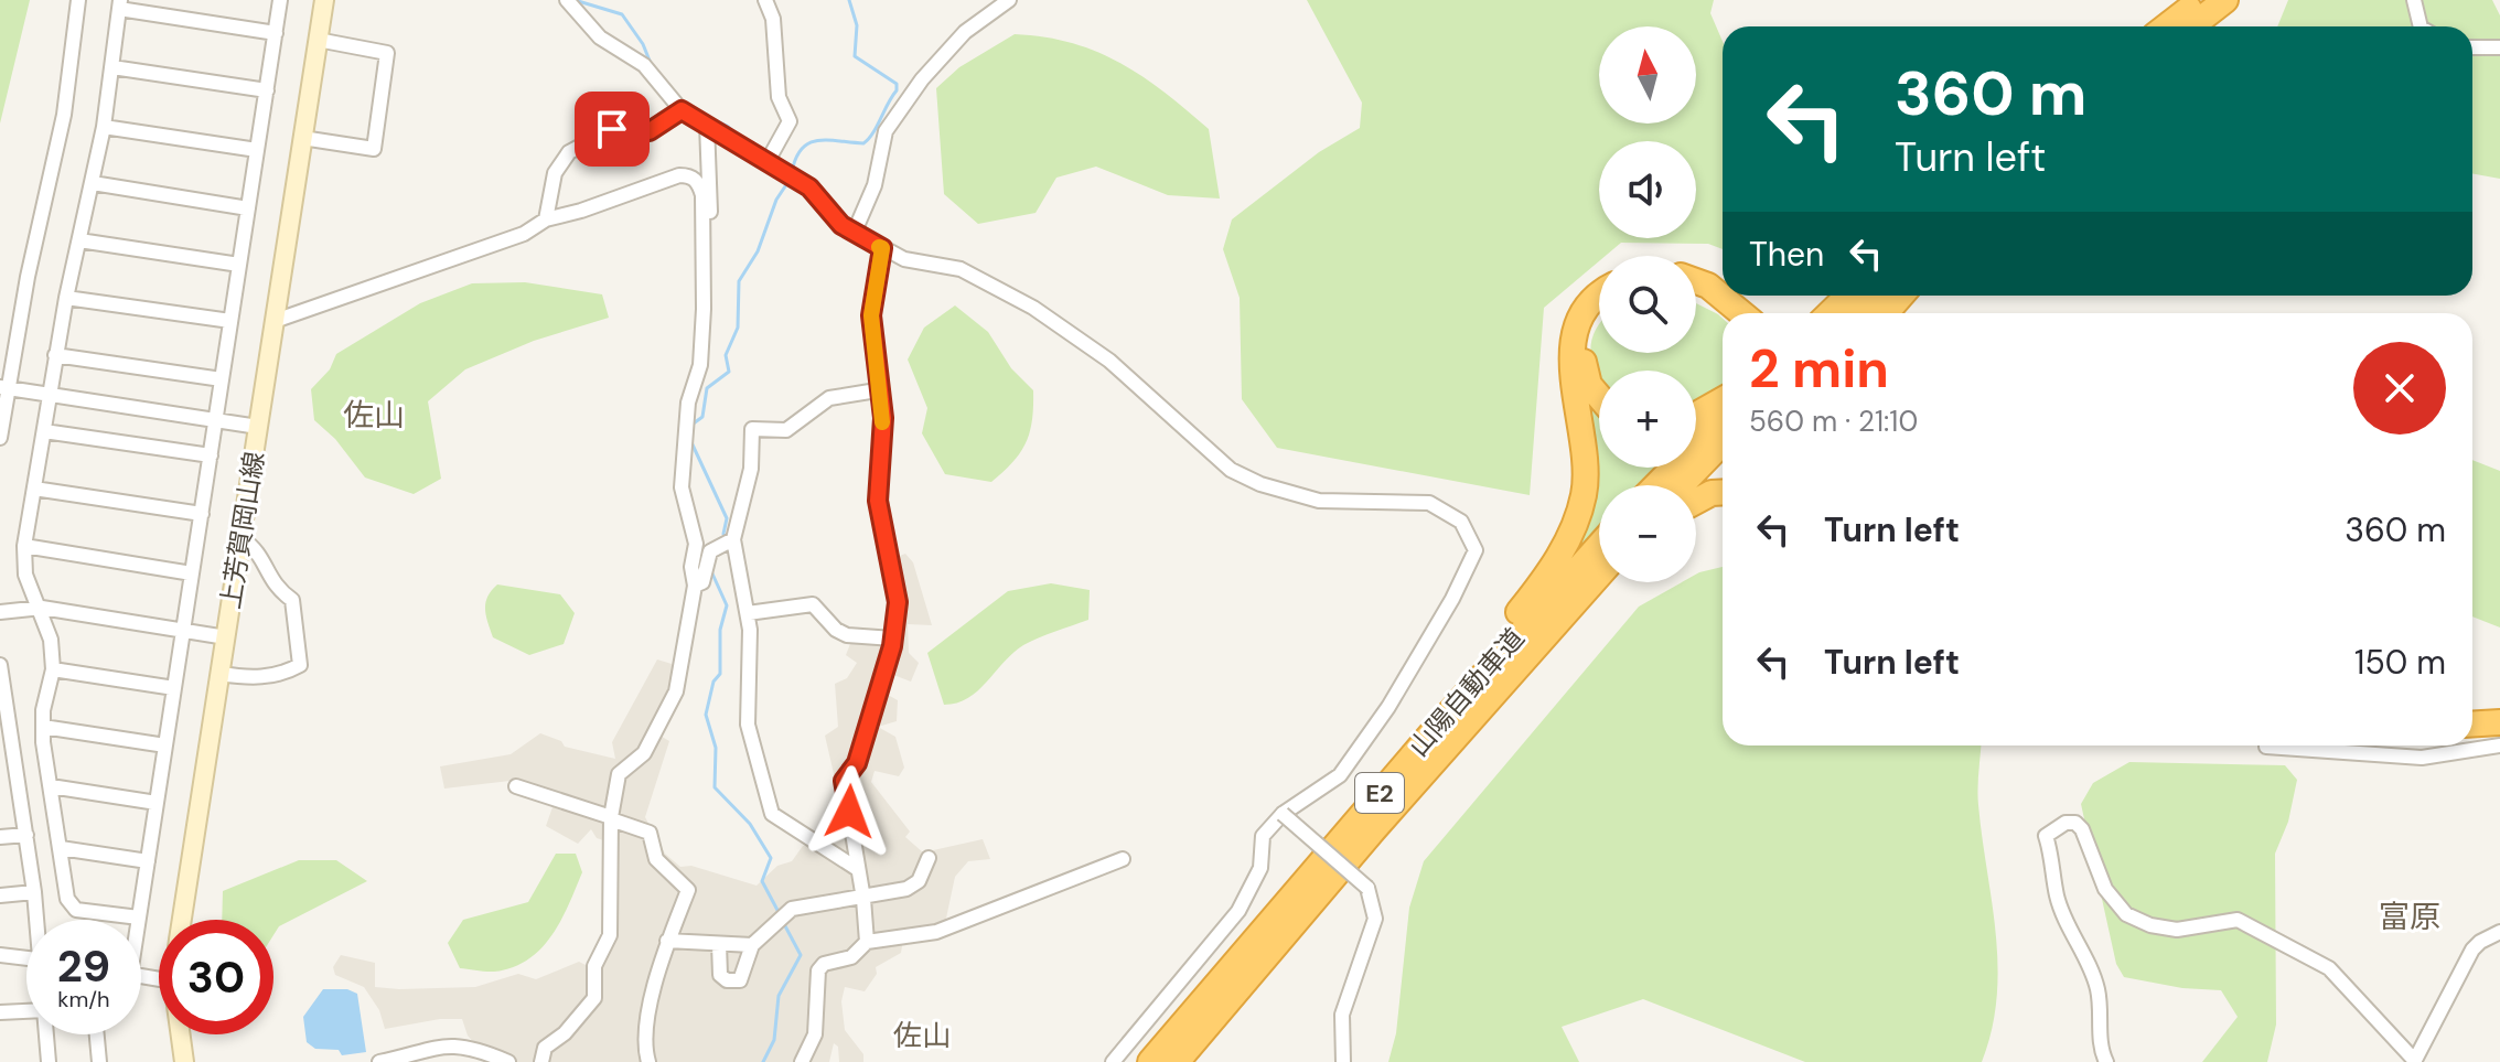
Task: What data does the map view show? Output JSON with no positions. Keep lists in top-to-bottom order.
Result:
{
  "streets": {
    "highway": ["山陽自動車道", "E2"],
    "main road": ["上芳賀岡山線"]
  },
  "districts": ["佐山", "富原", "佐山"],
  "north": "top",
  "page": {
    "map_buttons": ["+", "−"],
    "turn": ["360 m", "Turn left"],
    "then": "Then",
    "heading": ["2 min", "560 m · 21:10"],
    "list": [
      {
        "name": "Turn left",
        "value": "360 m"
      },
      {
        "name": "Turn left",
        "value": "150 m"
      }
    ],
    "speed": "29 km/h",
    "limit": "30"
  }
}
